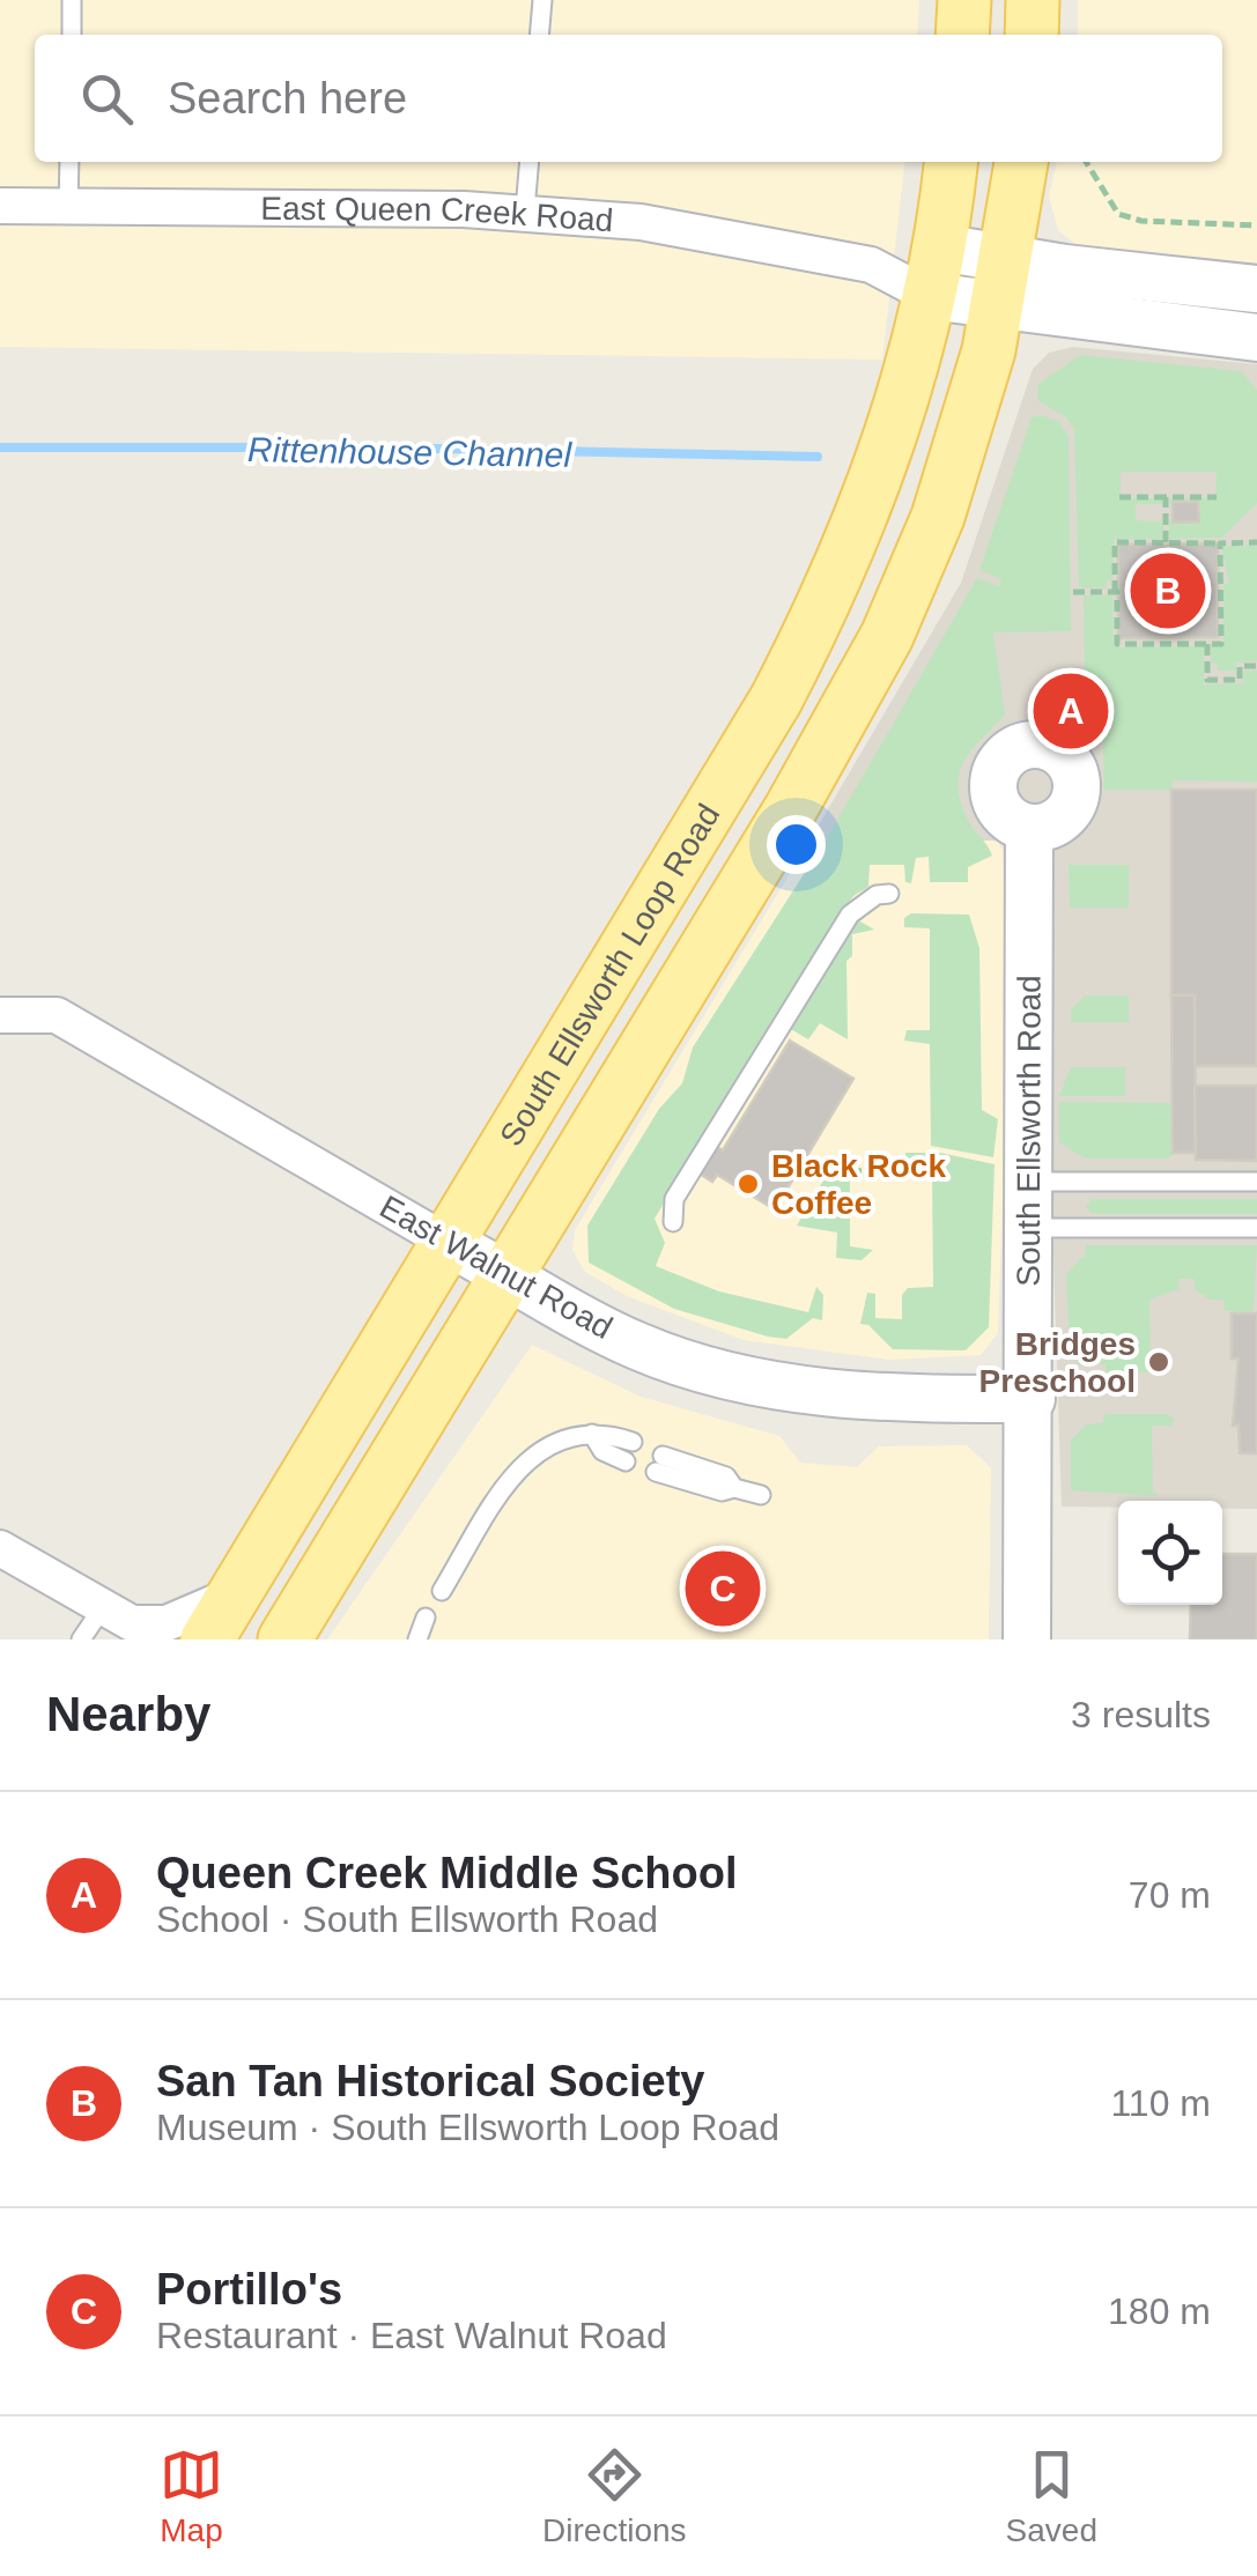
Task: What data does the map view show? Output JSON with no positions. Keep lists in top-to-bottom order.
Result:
{
  "streets": {
    "main road": ["South Ellsworth Loop Road"],
    "street": ["East Queen Creek Road", "South Ellsworth Road", "East Walnut Road"]
  },
  "crossings": [
    ["East Queen Creek Road", "South Ellsworth Loop Road"],
    ["South Ellsworth Loop Road", "East Walnut Road"],
    ["South Ellsworth Road", "East Walnut Road"]
  ],
  "water": ["Rittenhouse Channel"],
  "places": ["Black Rock Coffee", "Bridges Preschool"],
  "page": {
    "search": "Search here",
    "pins": ["B", "A", "C"],
    "heading": ["Nearby", "3 results"],
    "list": [
      {
        "mark": "A",
        "name": "Queen Creek Middle School",
        "note": "School · South Ellsworth Road",
        "value": "70 m"
      },
      {
        "mark": "B",
        "name": "San Tan Historical Society",
        "note": "Museum · South Ellsworth Loop Road",
        "value": "110 m"
      },
      {
        "mark": "C",
        "name": "Portillo's",
        "note": "Restaurant · East Walnut Road",
        "value": "180 m"
      }
    ],
    "nav": ["Map", "Directions", "Saved"]
  }
}
